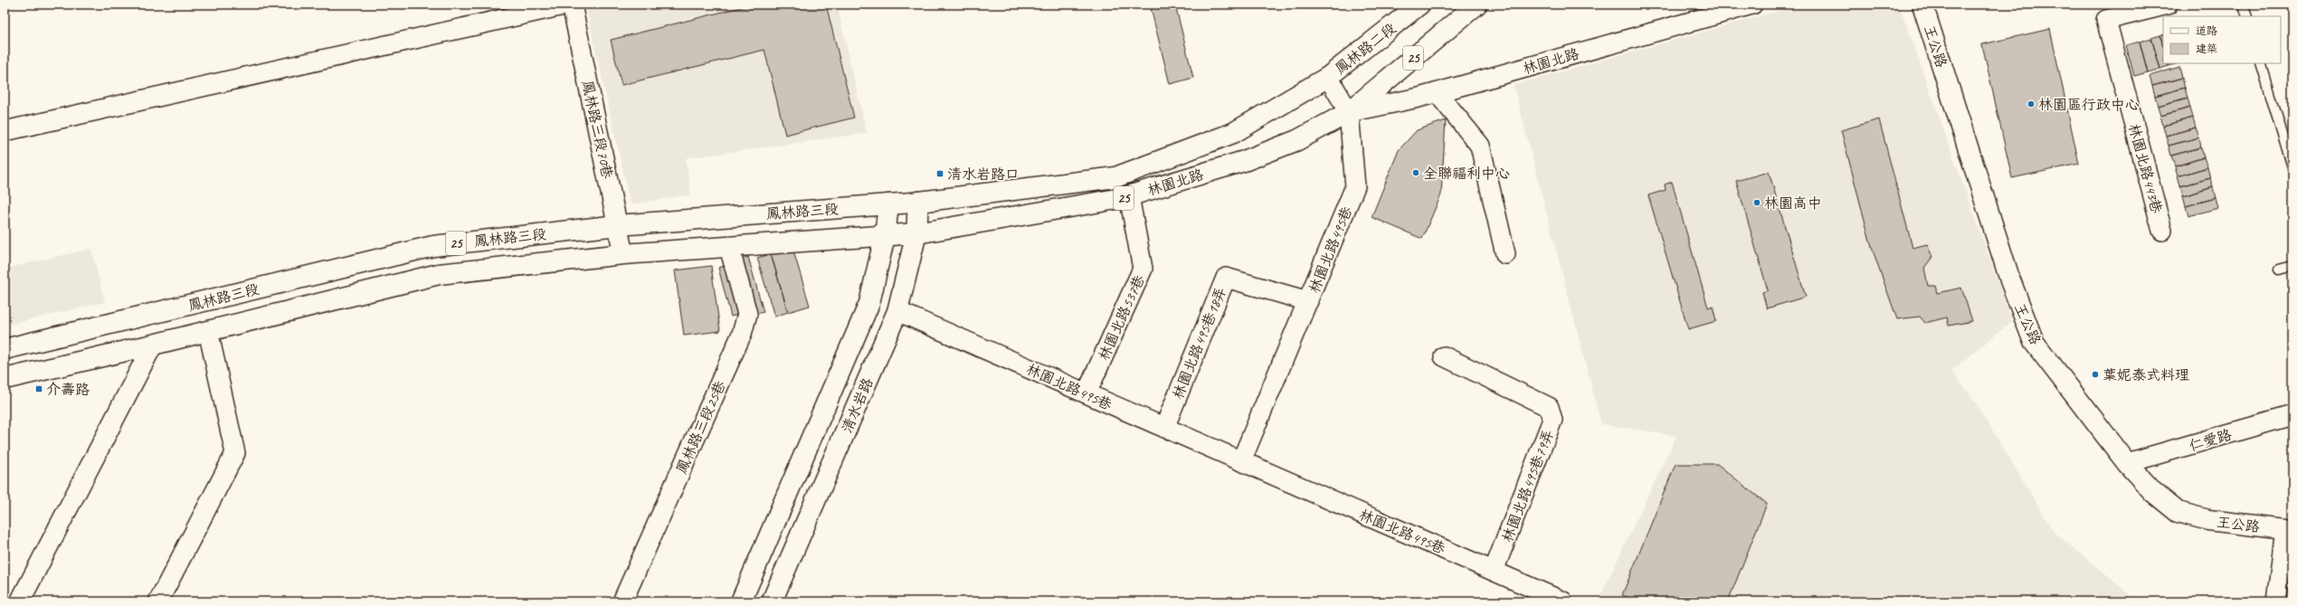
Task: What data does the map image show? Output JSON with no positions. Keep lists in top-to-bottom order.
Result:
{
  "streets": {
    "main road": [
      "王公路",
      "鳳林路二段",
      "25",
      "林園北路",
      "鳳林路三段",
      "清水岩路"
    ],
    "street": [
      "鳳林路三段70巷",
      "林園北路443巷",
      "林園北路495巷",
      "林園北路537巷",
      "林園北路495巷18弄",
      "鳳林路三段25巷",
      "仁愛路",
      "林園北路495巷79弄"
    ]
  },
  "crossings": [
    ["王公路", "仁愛路"],
    ["鳳林路二段", "林園北路"],
    ["25", "林園北路"],
    ["25", "林園北路495巷"],
    ["林園北路", "鳳林路三段"],
    ["林園北路", "林園北路495巷"],
    ["林園北路", "林園北路537巷"],
    ["林園北路", "清水岩路"],
    ["鳳林路三段70巷", "鳳林路三段"],
    ["鳳林路三段", "清水岩路"],
    ["鳳林路三段", "鳳林路三段25巷"],
    ["林園北路495巷", "林園北路537巷"],
    ["林園北路495巷", "林園北路495巷18弄"],
    ["林園北路495巷", "清水岩路"],
    ["林園北路495巷", "林園北路495巷79弄"]
  ],
  "places": {
    "other": [
      "林園區行政中心",
      "全聯福利中心",
      "林園高中",
      "葉妮泰式料理"
    ],
    "transit": ["清水岩路口", "介壽路"]
  },
  "legend": ["道路", "建築"]
}
